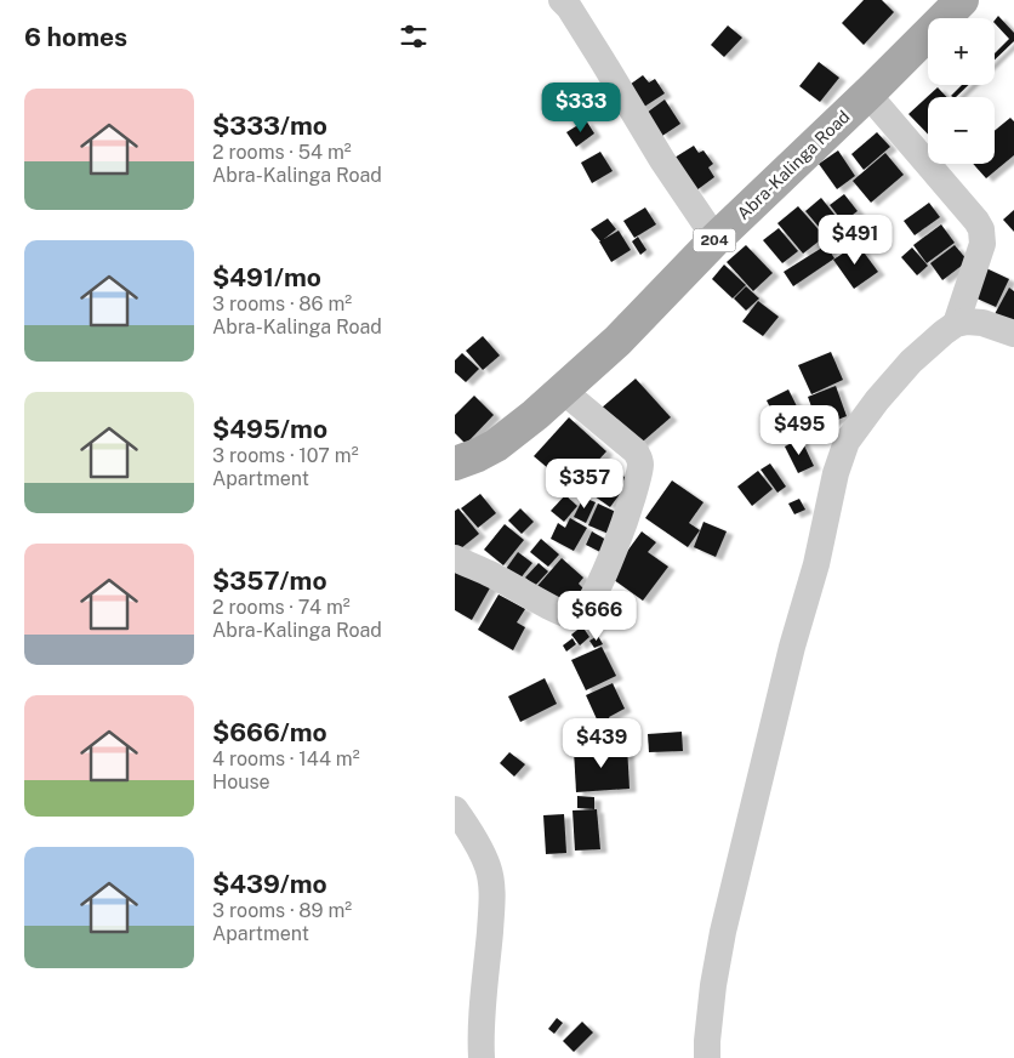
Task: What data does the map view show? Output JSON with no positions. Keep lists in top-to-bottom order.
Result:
{
  "streets": {
    "main road": ["Abra-Kalinga Road", "204"]
  },
  "page": {
    "heading": "6 homes",
    "map_buttons": ["+", "−"],
    "list": [
      {
        "name": "$333/mo",
        "note": "2 rooms · 54 m² · Abra-Kalinga Road"
      },
      {
        "name": "$491/mo",
        "note": "3 rooms · 86 m² · Abra-Kalinga Road"
      },
      {
        "name": "$495/mo",
        "note": "3 rooms · 107 m² · Apartment"
      },
      {
        "name": "$357/mo",
        "note": "2 rooms · 74 m² · Abra-Kalinga Road"
      },
      {
        "name": "$666/mo",
        "note": "4 rooms · 144 m² · House"
      },
      {
        "name": "$439/mo",
        "note": "3 rooms · 89 m² · Apartment"
      }
    ],
    "price": [
      "$333",
      "$491",
      "$495",
      "$357",
      "$666",
      "$439"
    ]
  }
}
